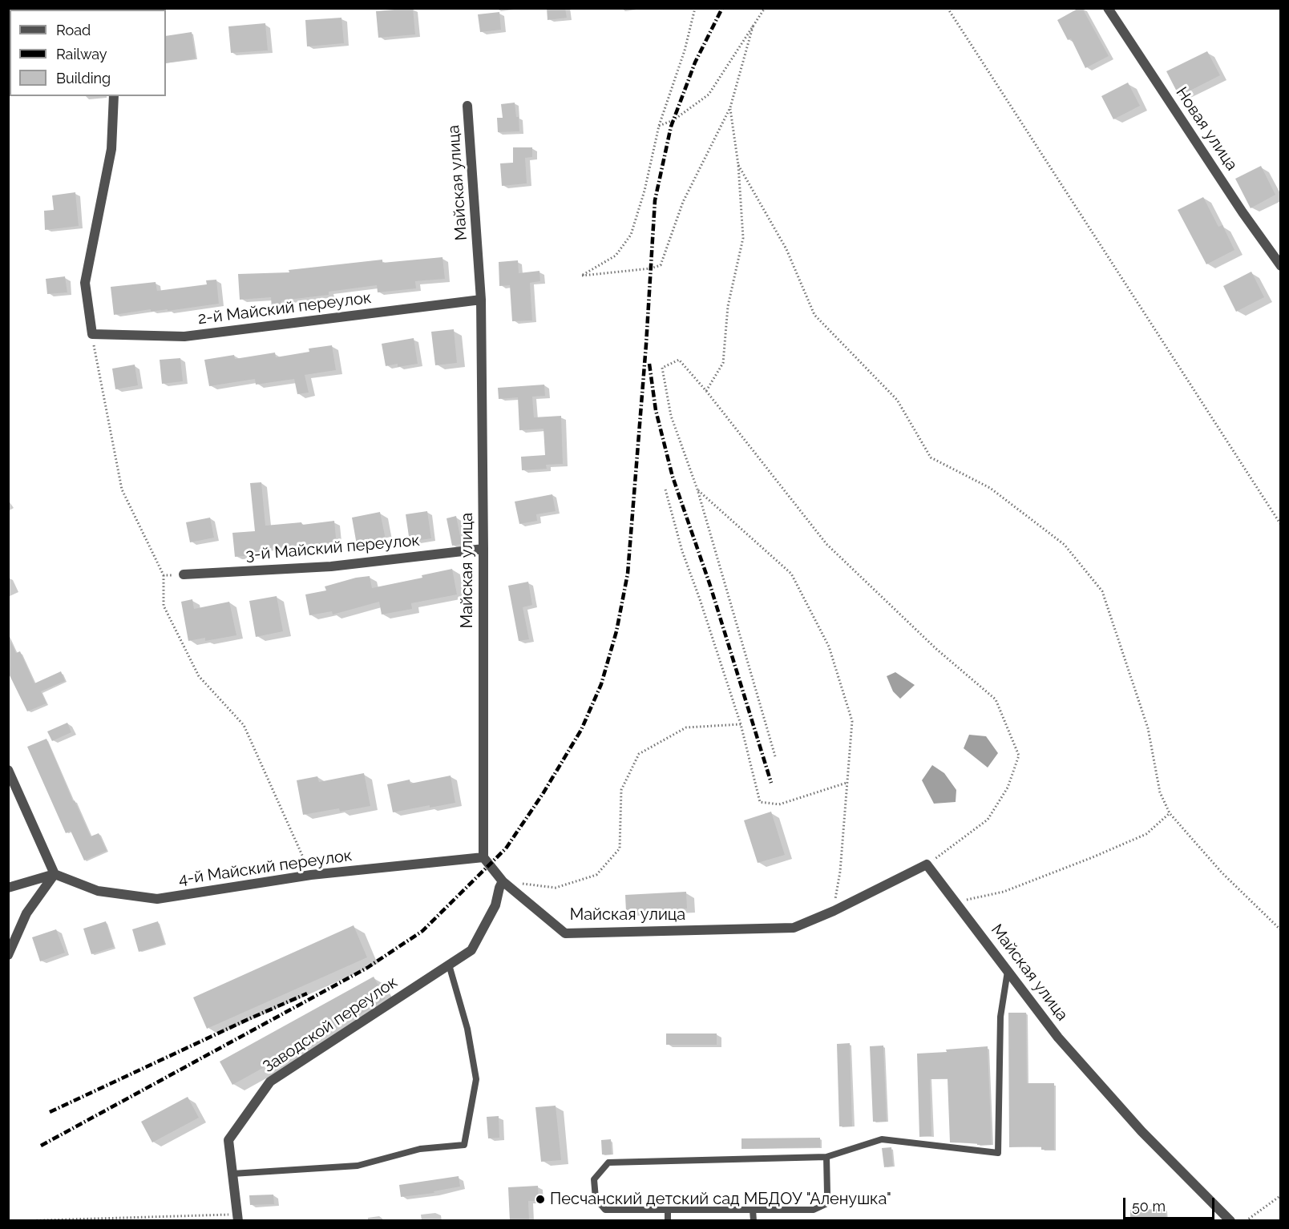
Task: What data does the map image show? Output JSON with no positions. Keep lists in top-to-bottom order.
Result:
{
  "streets": {
    "street": [
      "Новая улица",
      "Майская улица",
      "2-й Майский переулок",
      "3-й Майский переулок",
      "4-й Майский переулок",
      "Заводской переулок"
    ]
  },
  "crossings": [
    ["Майская улица", "2-й Майский переулок"],
    ["Майская улица", "3-й Майский переулок"],
    ["Майская улица", "4-й Майский переулок"],
    ["Майская улица", "Заводской переулок"]
  ],
  "places": ["Песчанский детский сад МБДОУ \"Аленушка\""],
  "legend": ["Road", "Railway", "Building"],
  "scale_bar": "50 m"
}
